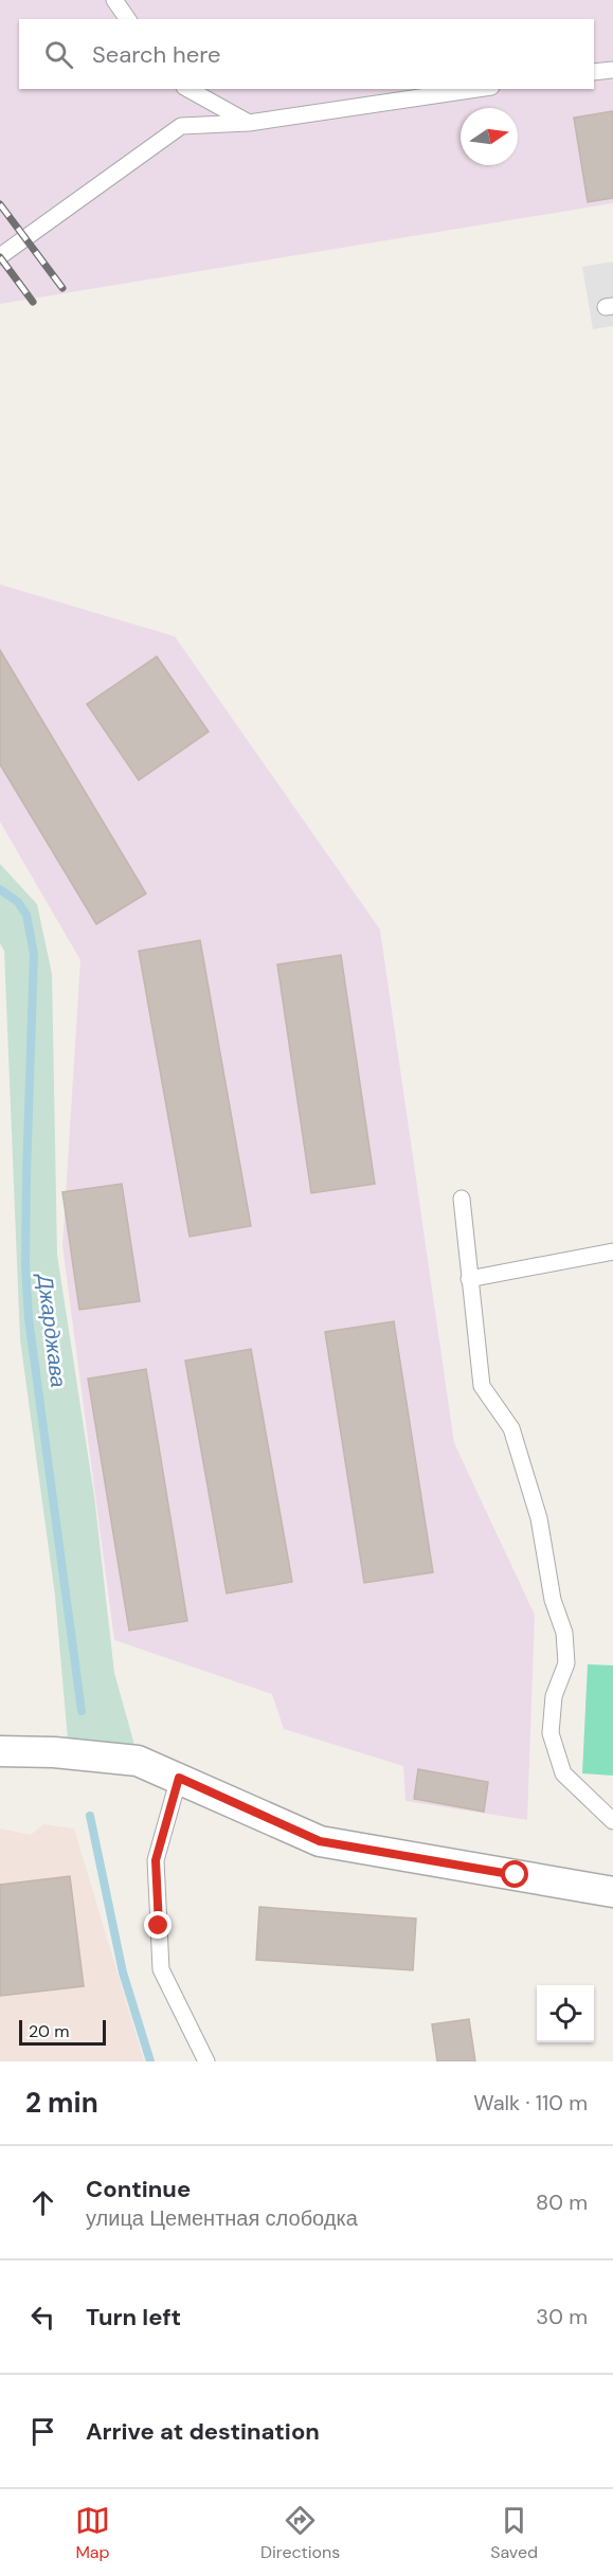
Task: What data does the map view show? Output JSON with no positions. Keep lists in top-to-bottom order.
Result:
{
  "water": ["Джарджава"],
  "scale_bar": "20 m",
  "north": "right",
  "page": {
    "search": "Search here",
    "scale": "20 m",
    "heading": ["2 min", "Walk · 110 m"],
    "list": [
      ["Continue", "улица Цементная слободка", "80 m"],
      ["Turn left", "30 m"],
      "Arrive at destination"
    ],
    "nav": ["Map", "Directions", "Saved"]
  }
}
